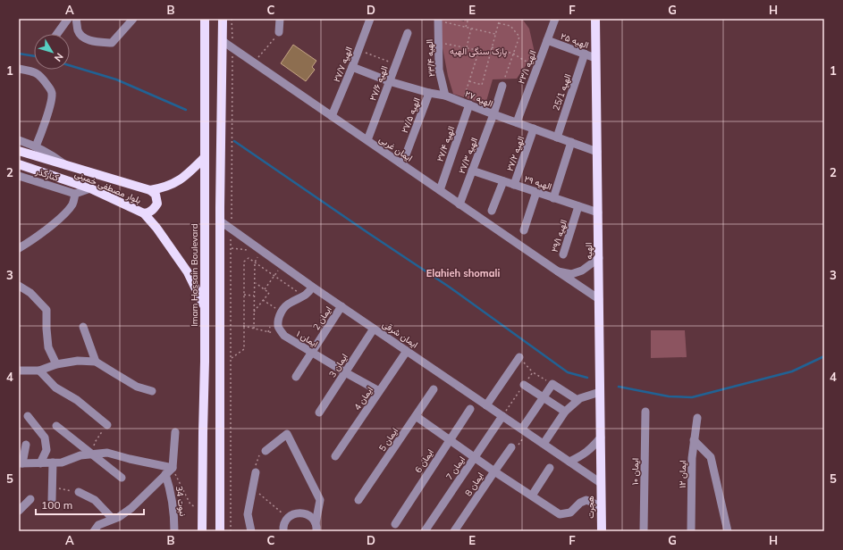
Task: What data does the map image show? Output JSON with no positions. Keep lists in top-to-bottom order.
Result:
{
  "streets": {
    "main road": [
      "بلوار مصطفی خمینی",
      "الهیه",
      "Imam Hossain Boulevard",
      "هجرت"
    ],
    "street": [
      "الهیه ۲۵",
      "الهیه ۲۳/۴",
      "الهیه ۲۷/۷",
      "الهیه ۲۳/۱",
      "الهیه ۲۷/۶",
      "الهیه 25/1",
      "الهیه ۲۷",
      "الهیه ۲۷/۵",
      "الهیه ۲۷/۴",
      "ایمان غربی",
      "الهیه ۲۷/۲",
      "الهیه ۲۷/۳",
      "کنارگذر",
      "الهیه ۲۹",
      "الهیه ۲۹/۱",
      "ایمان 2",
      "ایمان شرقی",
      "ایمان ۱",
      "ایمان 3",
      "ایمان 4",
      "ایمان 5",
      "ایمان 6",
      "ایمان 7",
      "ایمان ۱۰",
      "ایمان ۱۲",
      "ایمان 8",
      "نبوت 34"
    ]
  },
  "crossings": [
    ["الهیه ۲۵", "الهیه ۲۳/۱"],
    ["الهیه ۲۵", "الهیه 25/1"],
    ["الهیه ۲۵", "الهیه"],
    ["الهیه ۲۳/۴", "الهیه ۲۷"],
    ["الهیه ۲۷/۷", "الهیه ۲۷"],
    ["الهیه ۲۷/۷", "ایمان غربی"],
    ["الهیه ۲۳/۱", "الهیه ۲۷"],
    ["الهیه ۲۷/۶", "الهیه ۲۷"],
    ["الهیه ۲۷/۶", "ایمان غربی"],
    ["الهیه 25/1", "الهیه ۲۷"],
    ["الهیه ۲۷", "الهیه ۲۷/۵"],
    ["الهیه ۲۷", "الهیه ۲۷/۴"],
    ["الهیه ۲۷", "الهیه ۲۷/۲"],
    ["الهیه ۲۷", "الهیه ۲۷/۳"],
    ["الهیه ۲۷", "الهیه"],
    ["الهیه ۲۷/۵", "ایمان غربی"],
    ["الهیه ۲۷/۴", "ایمان غربی"],
    ["ایمان غربی", "الهیه ۲۷/۳"],
    ["ایمان غربی", "الهیه"],
    ["الهیه ۲۷/۲", "الهیه ۲۹"],
    ["الهیه ۲۷/۳", "الهیه ۲۹"],
    ["کنارگذر", "بلوار مصطفی خمینی"],
    ["الهیه ۲۹", "الهیه ۲۹/۱"],
    ["الهیه ۲۹", "الهیه"],
    ["بلوار مصطفی خمینی", "Imam Hossain Boulevard"],
    ["الهیه", "ایمان شرقی"],
    ["الهیه", "هجرت"],
    ["ایمان 2", "ایمان شرقی"],
    ["ایمان 2", "ایمان ۱"],
    ["ایمان شرقی", "ایمان ۱"],
    ["ایمان شرقی", "ایمان 3"],
    ["ایمان شرقی", "ایمان 4"],
    ["ایمان شرقی", "ایمان 7"],
    ["ایمان شرقی", "هجرت"],
    ["ایمان ۱", "ایمان 3"],
    ["ایمان ۱", "ایمان 4"]
  ],
  "districts": ["Elahieh shomali"],
  "parks": ["پارک سنگی الهیه"],
  "scale_bar": "100 m",
  "north": "bottom right",
  "grid": {
    "columns": [
      "A",
      "B",
      "C",
      "D",
      "E",
      "F",
      "G",
      "H"
    ],
    "rows": [
      "1",
      "2",
      "3",
      "4",
      "5"
    ]
  }
}
